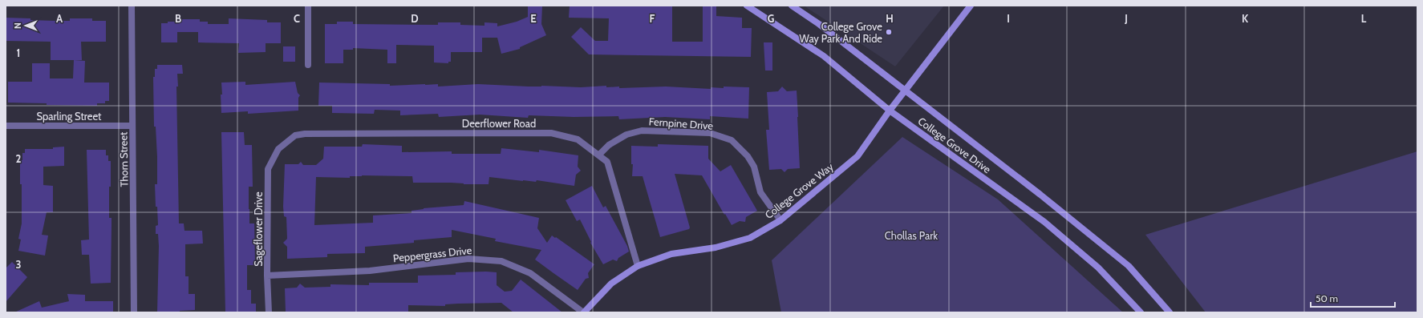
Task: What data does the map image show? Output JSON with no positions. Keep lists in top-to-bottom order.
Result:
{
  "streets": {
    "main road": ["College Grove Drive", "College Grove Way"],
    "street": [
      "Sparling Street",
      "Deerflower Road",
      "Fernpine Drive",
      "Thorn Street",
      "Sageflower Drive",
      "Peppergrass Drive"
    ]
  },
  "crossings": [
    ["Sparling Street", "Thorn Street"],
    ["Deerflower Road", "Fernpine Drive"],
    ["Deerflower Road", "College Grove Way"],
    ["Deerflower Road", "Sageflower Drive"],
    ["Fernpine Drive", "College Grove Way"],
    ["College Grove Drive", "College Grove Way"],
    ["College Grove Way", "Peppergrass Drive"],
    ["Sageflower Drive", "Peppergrass Drive"]
  ],
  "parks": ["Chollas Park"],
  "places": ["College Grove Way Park And Ride"],
  "scale_bar": "50 m",
  "north": "left",
  "grid": {
    "columns": [
      "A",
      "B",
      "C",
      "D",
      "E",
      "F",
      "G",
      "H",
      "I",
      "J",
      "K",
      "L"
    ],
    "rows": ["1", "2", "3"]
  }
}
